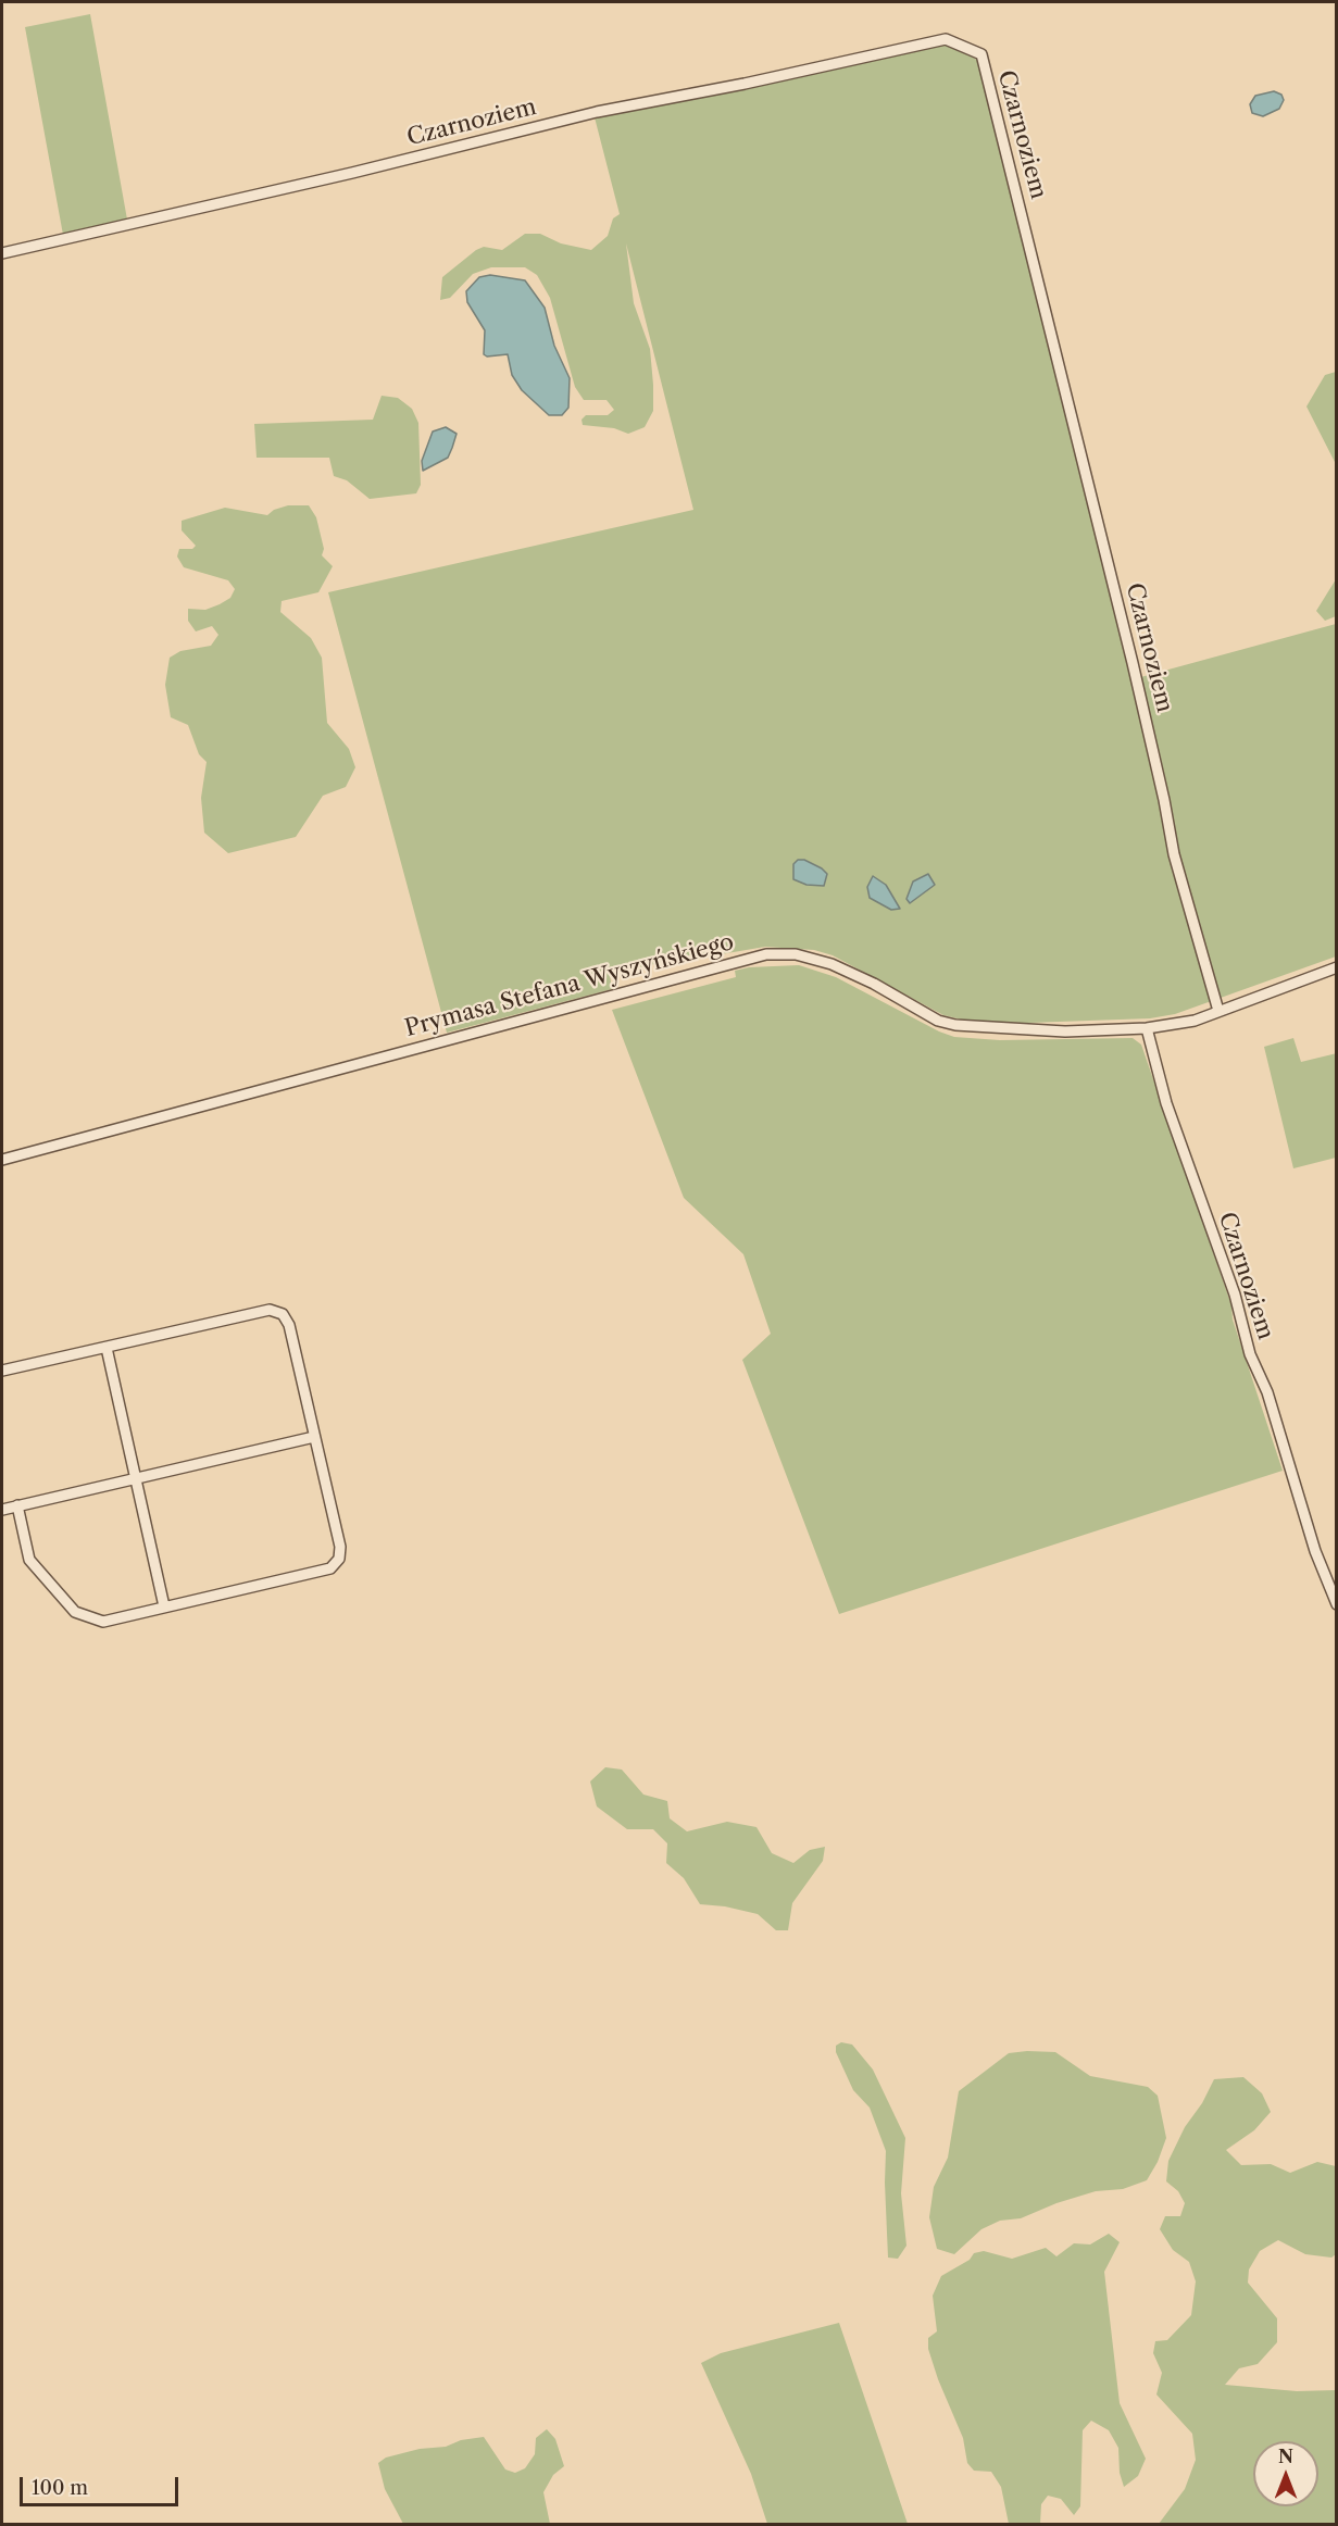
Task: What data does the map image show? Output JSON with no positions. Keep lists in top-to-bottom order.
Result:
{
  "streets": {
    "street": ["Czarnoziem", "Prymasa Stefana Wyszyńskiego"]
  },
  "crossings": [
    ["Czarnoziem", "Prymasa Stefana Wyszyńskiego"]
  ],
  "scale_bar": "100 m",
  "north": "top"
}
